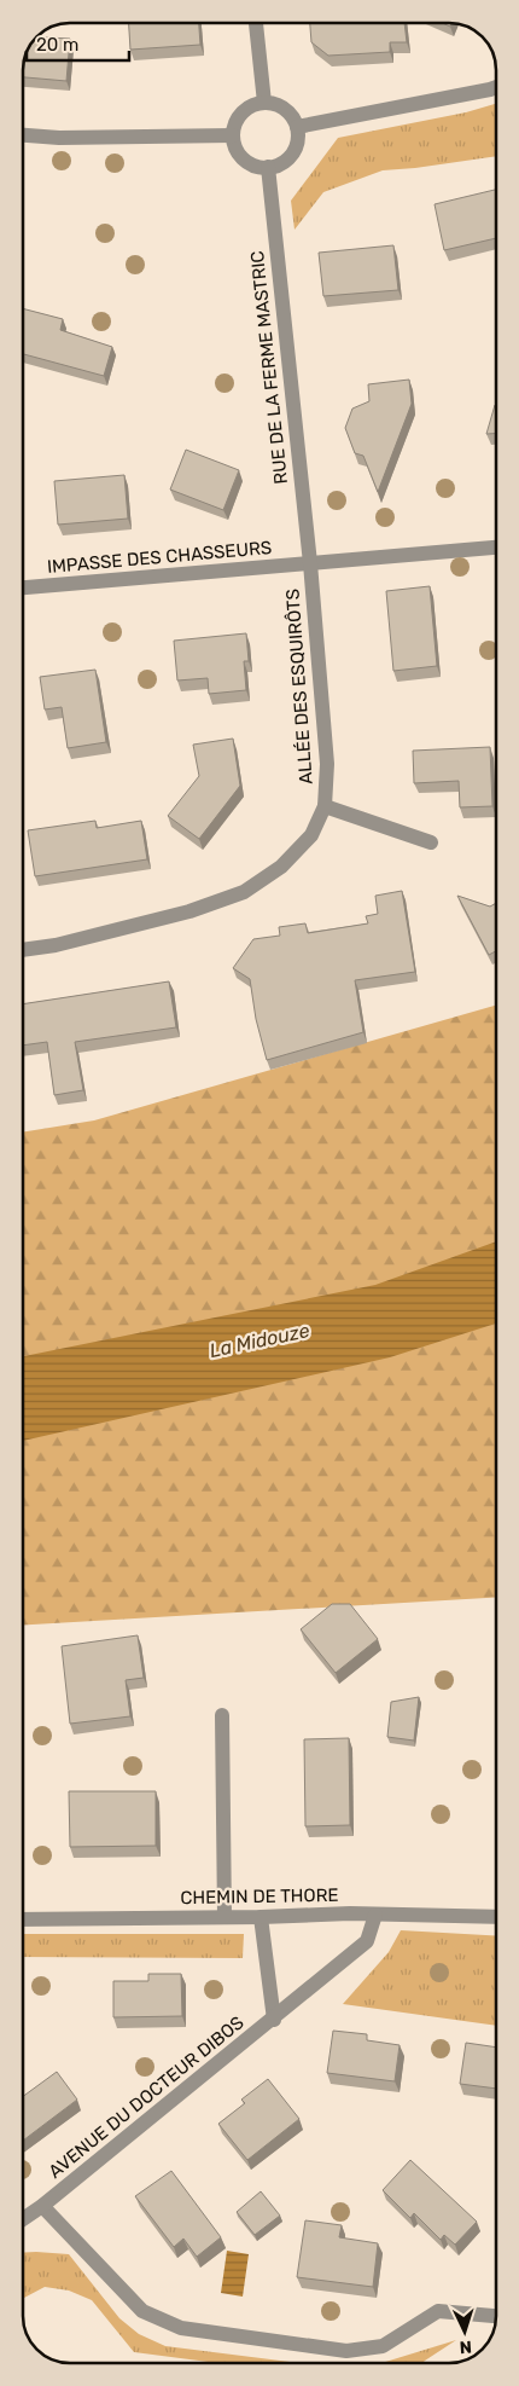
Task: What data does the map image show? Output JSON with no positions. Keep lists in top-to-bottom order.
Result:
{
  "streets": {
    "street": [
      "RUE DE LA FERME MASTRIC",
      "IMPASSE DES CHASSEURS",
      "ALLÉE DES ESQUIRÔTS",
      "CHEMIN DE THORE",
      "AVENUE DU DOCTEUR DIBOS"
    ]
  },
  "crossings": [
    ["RUE DE LA FERME MASTRIC", "IMPASSE DES CHASSEURS"],
    ["RUE DE LA FERME MASTRIC", "ALLÉE DES ESQUIRÔTS"],
    ["IMPASSE DES CHASSEURS", "ALLÉE DES ESQUIRÔTS"],
    ["CHEMIN DE THORE", "AVENUE DU DOCTEUR DIBOS"]
  ],
  "water": ["La Midouze"],
  "scale_bar": "20 m",
  "north": "bottom"
}
